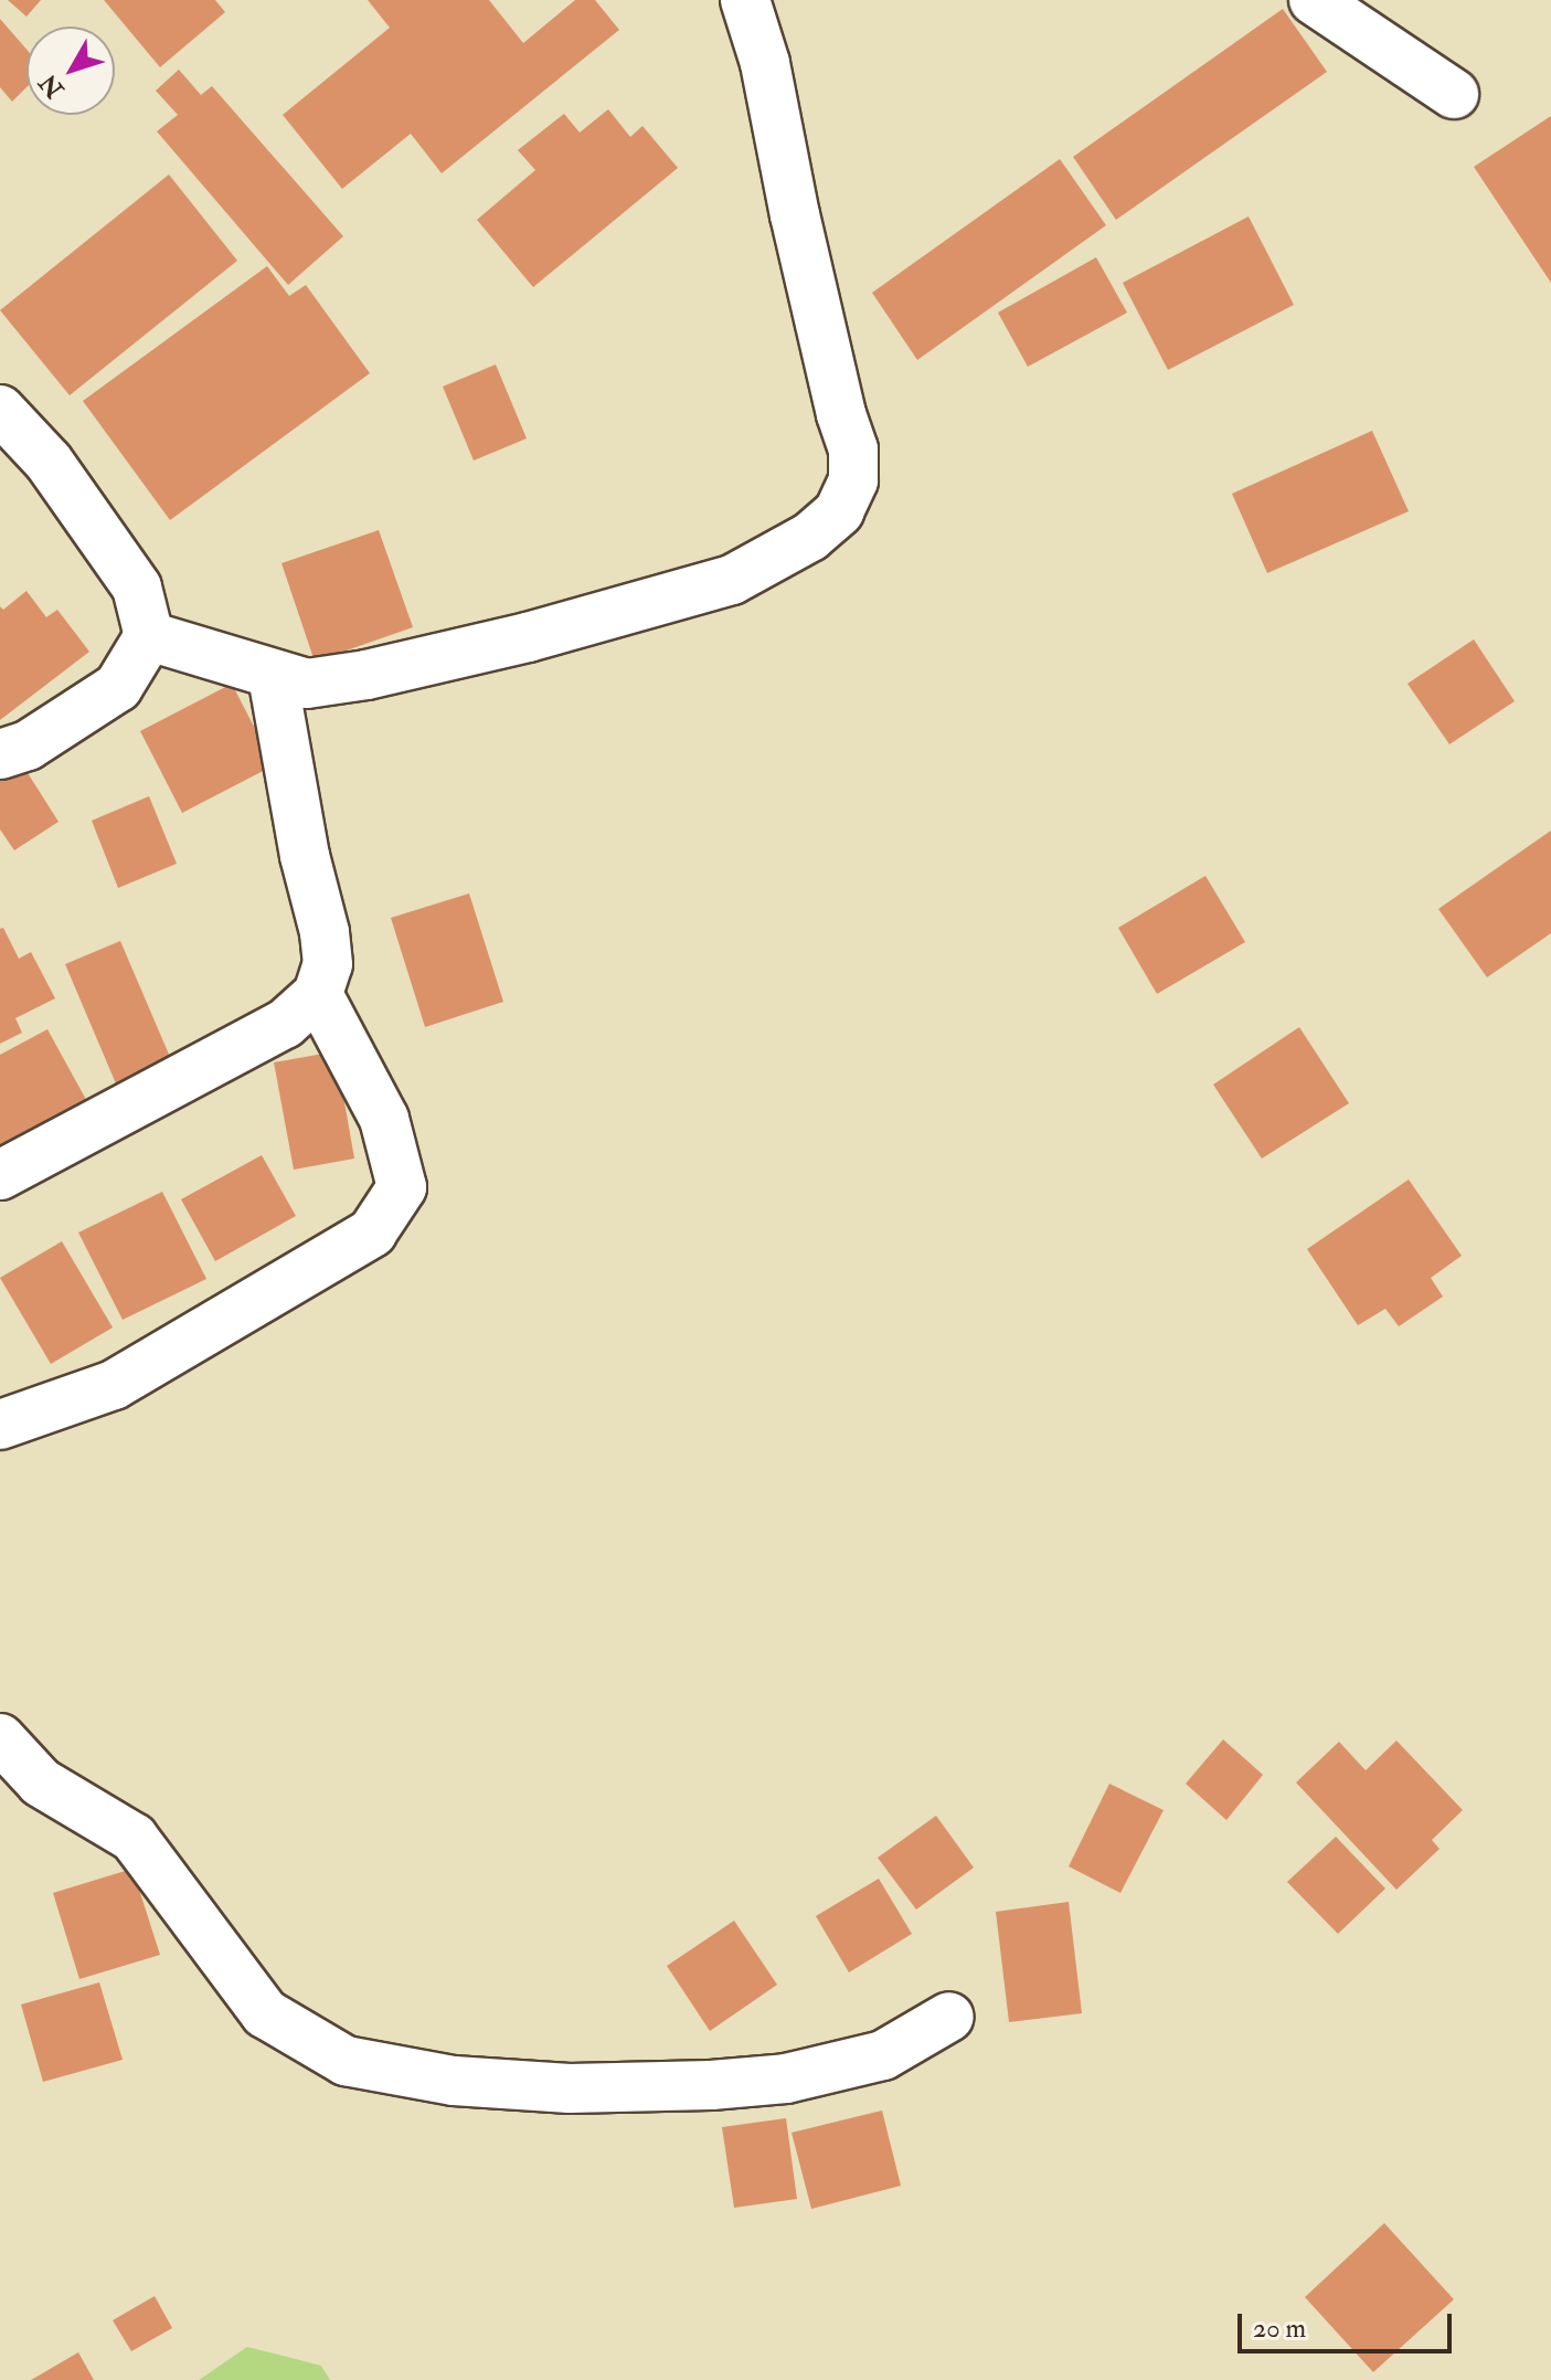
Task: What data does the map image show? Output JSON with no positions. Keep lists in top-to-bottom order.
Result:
{
  "scale_bar": "20 m",
  "north": "bottom left"
}
